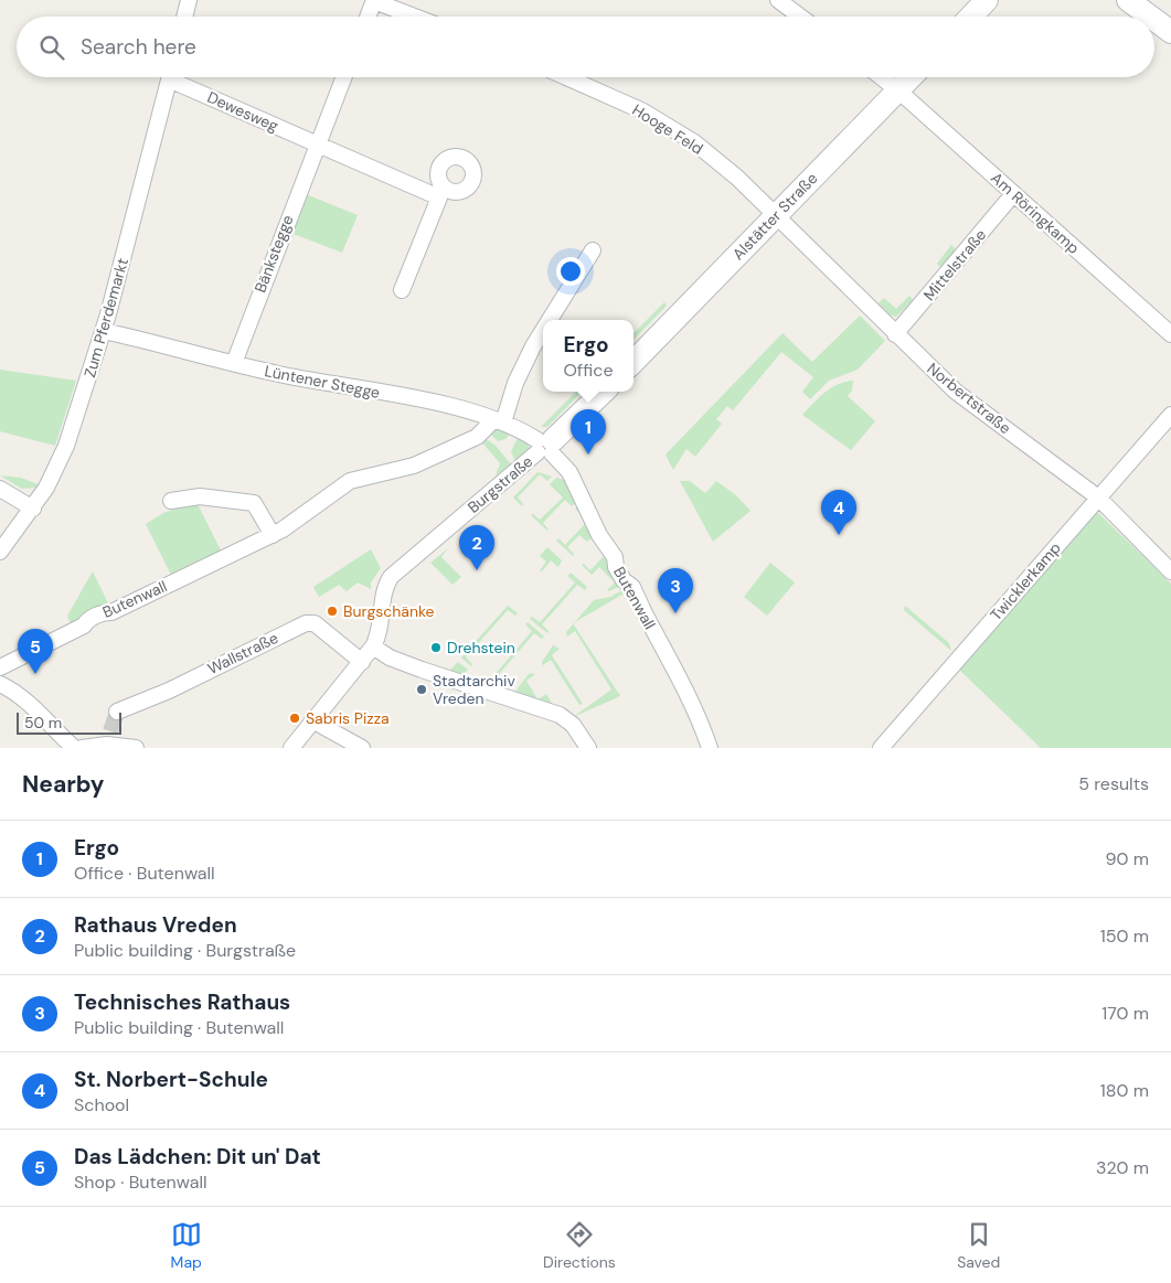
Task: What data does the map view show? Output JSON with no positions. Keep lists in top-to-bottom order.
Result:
{
  "streets": {
    "street": [
      "Dewesweg",
      "Hooge Feld",
      "Am Röringkamp",
      "Alstätter Straße",
      "Bänkstegge",
      "Mittelstraße",
      "Zum Pferdemarkt",
      "Lüntener Stegge",
      "Norbertstraße",
      "Burgstraße",
      "Twicklerkamp",
      "Butenwall",
      "Wallstraße"
    ]
  },
  "crossings": [
    ["Dewesweg", "Bänkstegge"],
    ["Hooge Feld", "Alstätter Straße"],
    ["Hooge Feld", "Norbertstraße"],
    ["Am Röringkamp", "Alstätter Straße"],
    ["Am Röringkamp", "Mittelstraße"],
    ["Alstätter Straße", "Norbertstraße"],
    ["Bänkstegge", "Lüntener Stegge"],
    ["Mittelstraße", "Norbertstraße"],
    ["Zum Pferdemarkt", "Lüntener Stegge"],
    ["Lüntener Stegge", "Burgstraße"],
    ["Lüntener Stegge", "Butenwall"],
    ["Norbertstraße", "Twicklerkamp"],
    ["Burgstraße", "Butenwall"],
    ["Burgstraße", "Wallstraße"]
  ],
  "places": [
    "Burgschänke",
    "Drehstein",
    "Stadtarchiv Vreden",
    "Sabris Pizza"
  ],
  "scale_bar": "50 m",
  "page": {
    "search": "Search here",
    "popup": ["Ergo", "Office"],
    "pins": [
      "1",
      "4",
      "2",
      "3",
      "5"
    ],
    "scale": "50 m",
    "heading": ["Nearby", "5 results"],
    "list": [
      {
        "mark": "1",
        "name": "Ergo",
        "note": "Office · Butenwall",
        "value": "90 m"
      },
      {
        "mark": "2",
        "name": "Rathaus Vreden",
        "note": "Public building · Burgstraße",
        "value": "150 m"
      },
      {
        "mark": "3",
        "name": "Technisches Rathaus",
        "note": "Public building · Butenwall",
        "value": "170 m"
      },
      {
        "mark": "4",
        "name": "St. Norbert-Schule",
        "note": "School",
        "value": "180 m"
      },
      {
        "mark": "5",
        "name": "Das Lädchen: Dit un' Dat",
        "note": "Shop · Butenwall",
        "value": "320 m"
      }
    ],
    "nav": ["Map", "Directions", "Saved"]
  }
}
